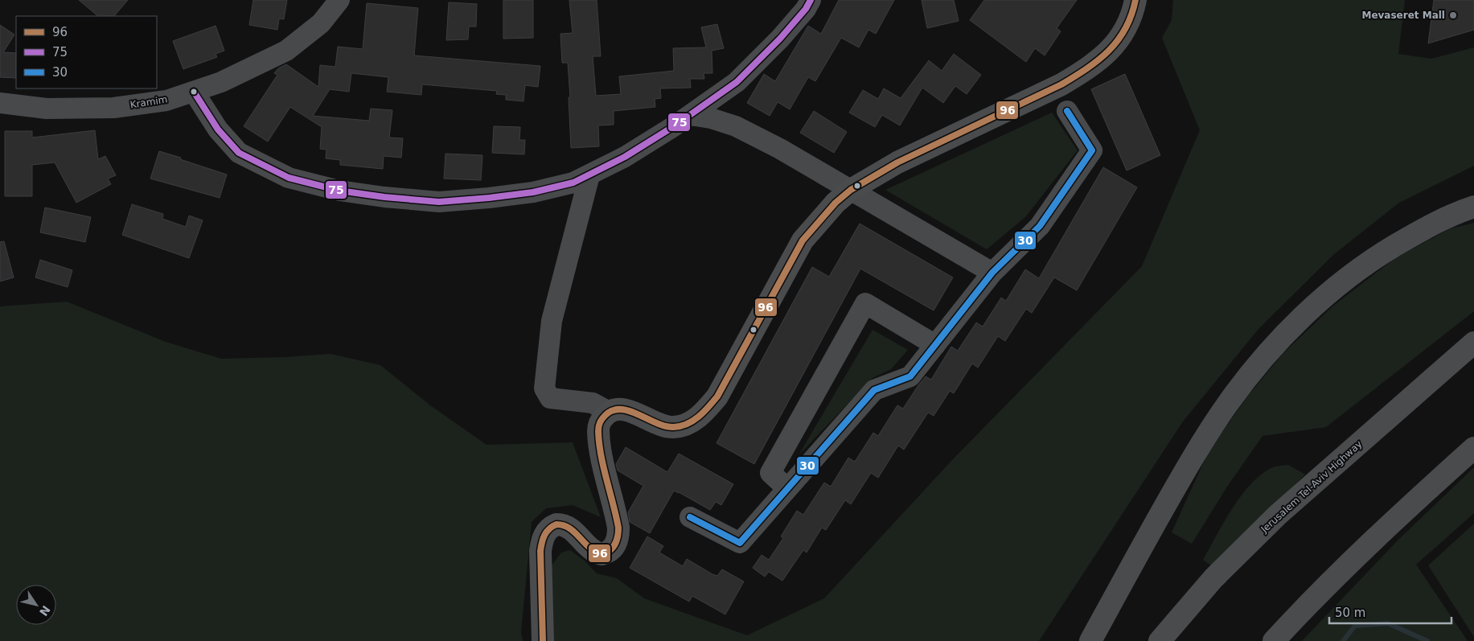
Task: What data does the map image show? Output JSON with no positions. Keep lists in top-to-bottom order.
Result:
{
  "streets": {
    "main road": ["Jerusalem Tel-Aviv Highway"],
    "street": ["Kramim"]
  },
  "places": ["Mevaseret Mall"],
  "lines": ["transit line 96", "transit line 75", "transit line 30"],
  "legend": ["96", "75", "30"],
  "scale_bar": "50 m",
  "north": "bottom right"
}
